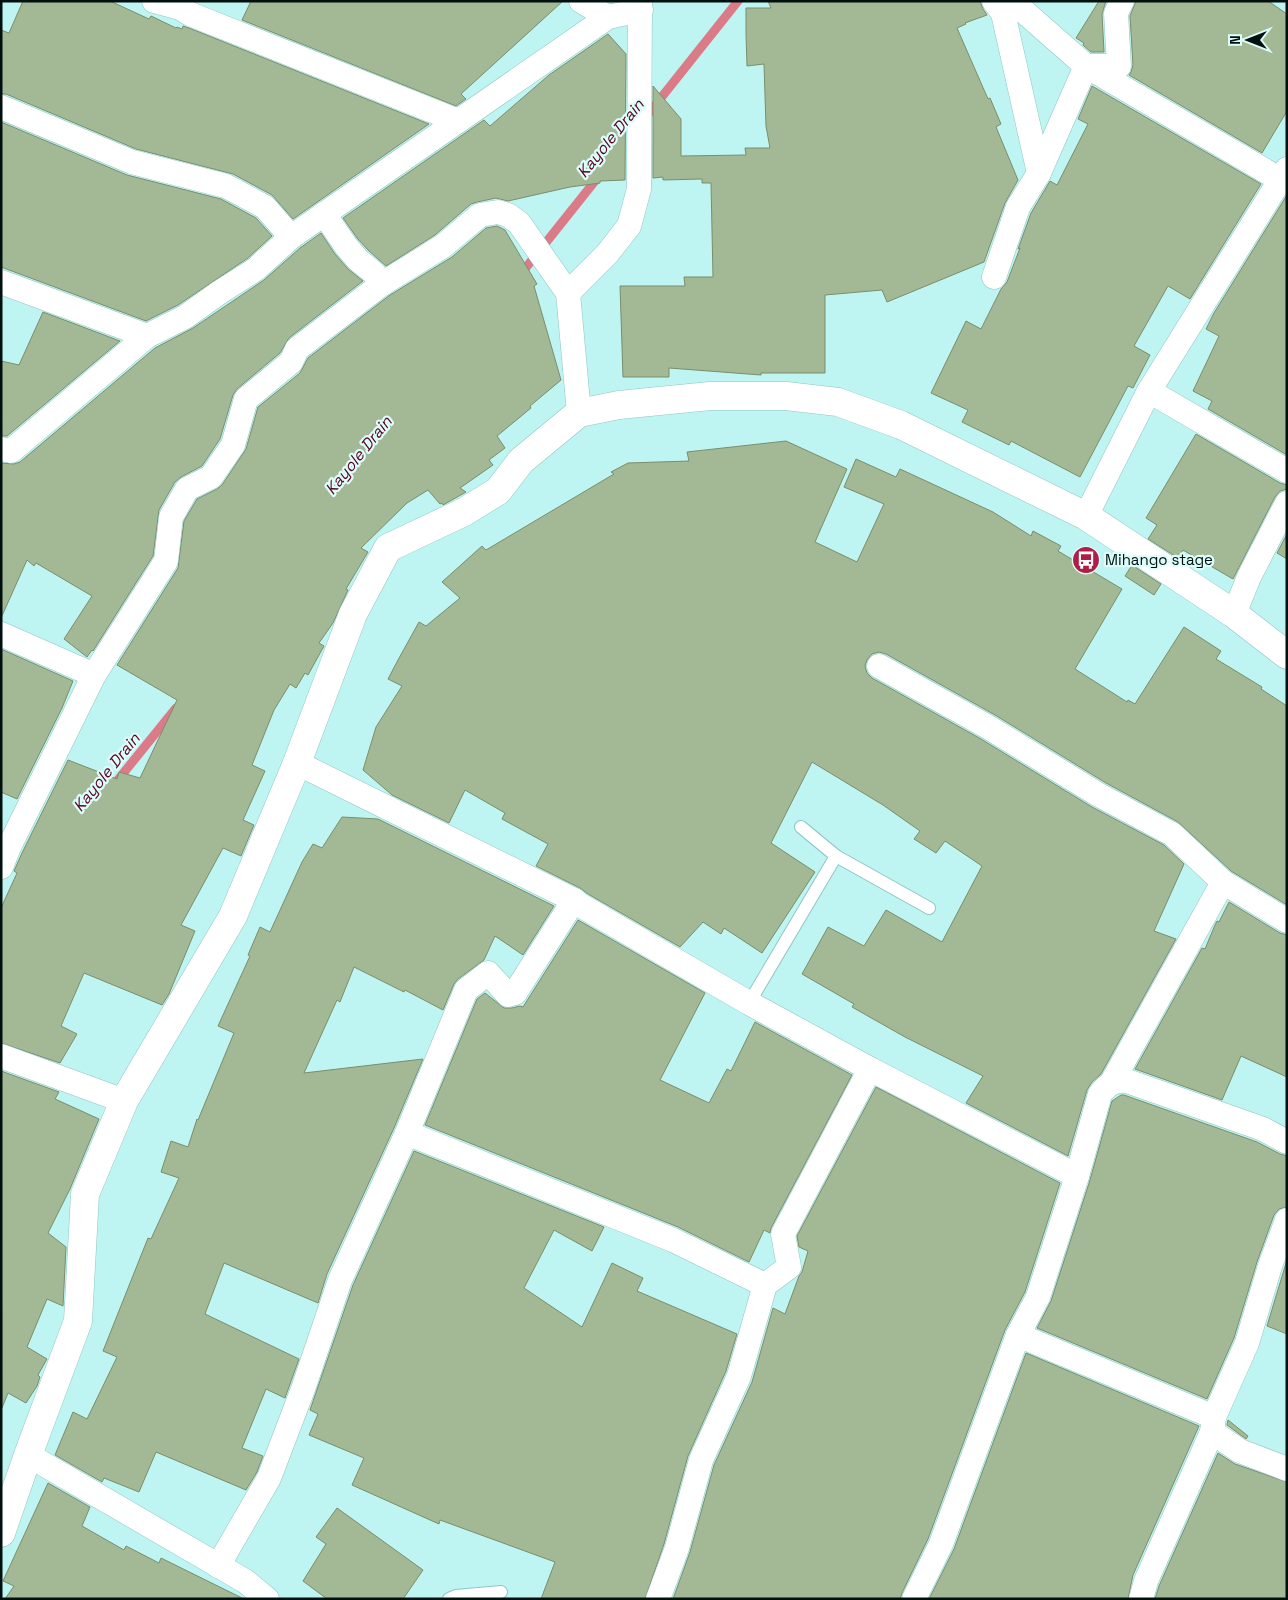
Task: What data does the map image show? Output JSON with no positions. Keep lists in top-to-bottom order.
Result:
{
  "water": ["Kayole Drain"],
  "places": {
    "bus stop": ["Mihango stage"]
  },
  "north": "left"
}
